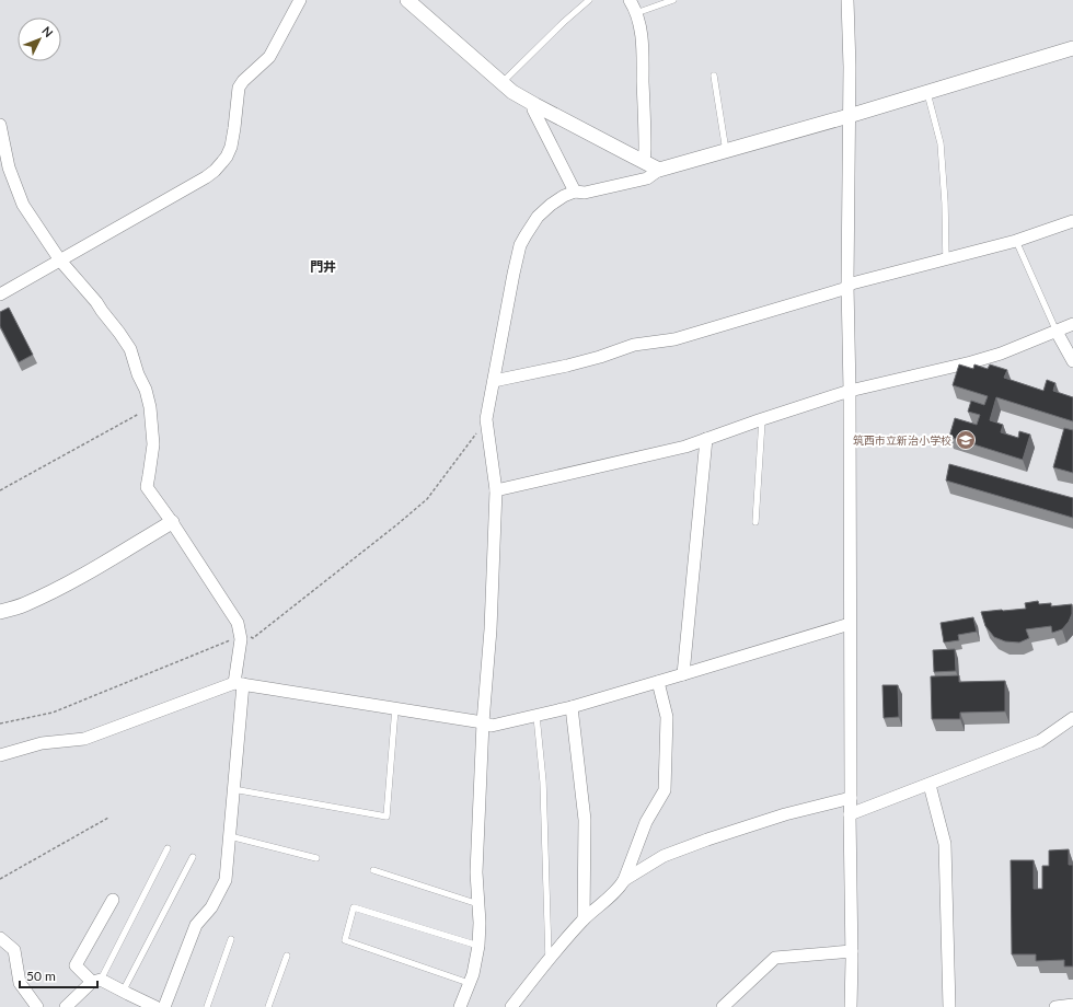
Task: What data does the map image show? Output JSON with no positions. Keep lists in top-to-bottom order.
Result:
{
  "districts": ["門井"],
  "places": {
    "school or university": ["筑西市立新治小学校"]
  },
  "scale_bar": "50 m",
  "north": "top right"
}
